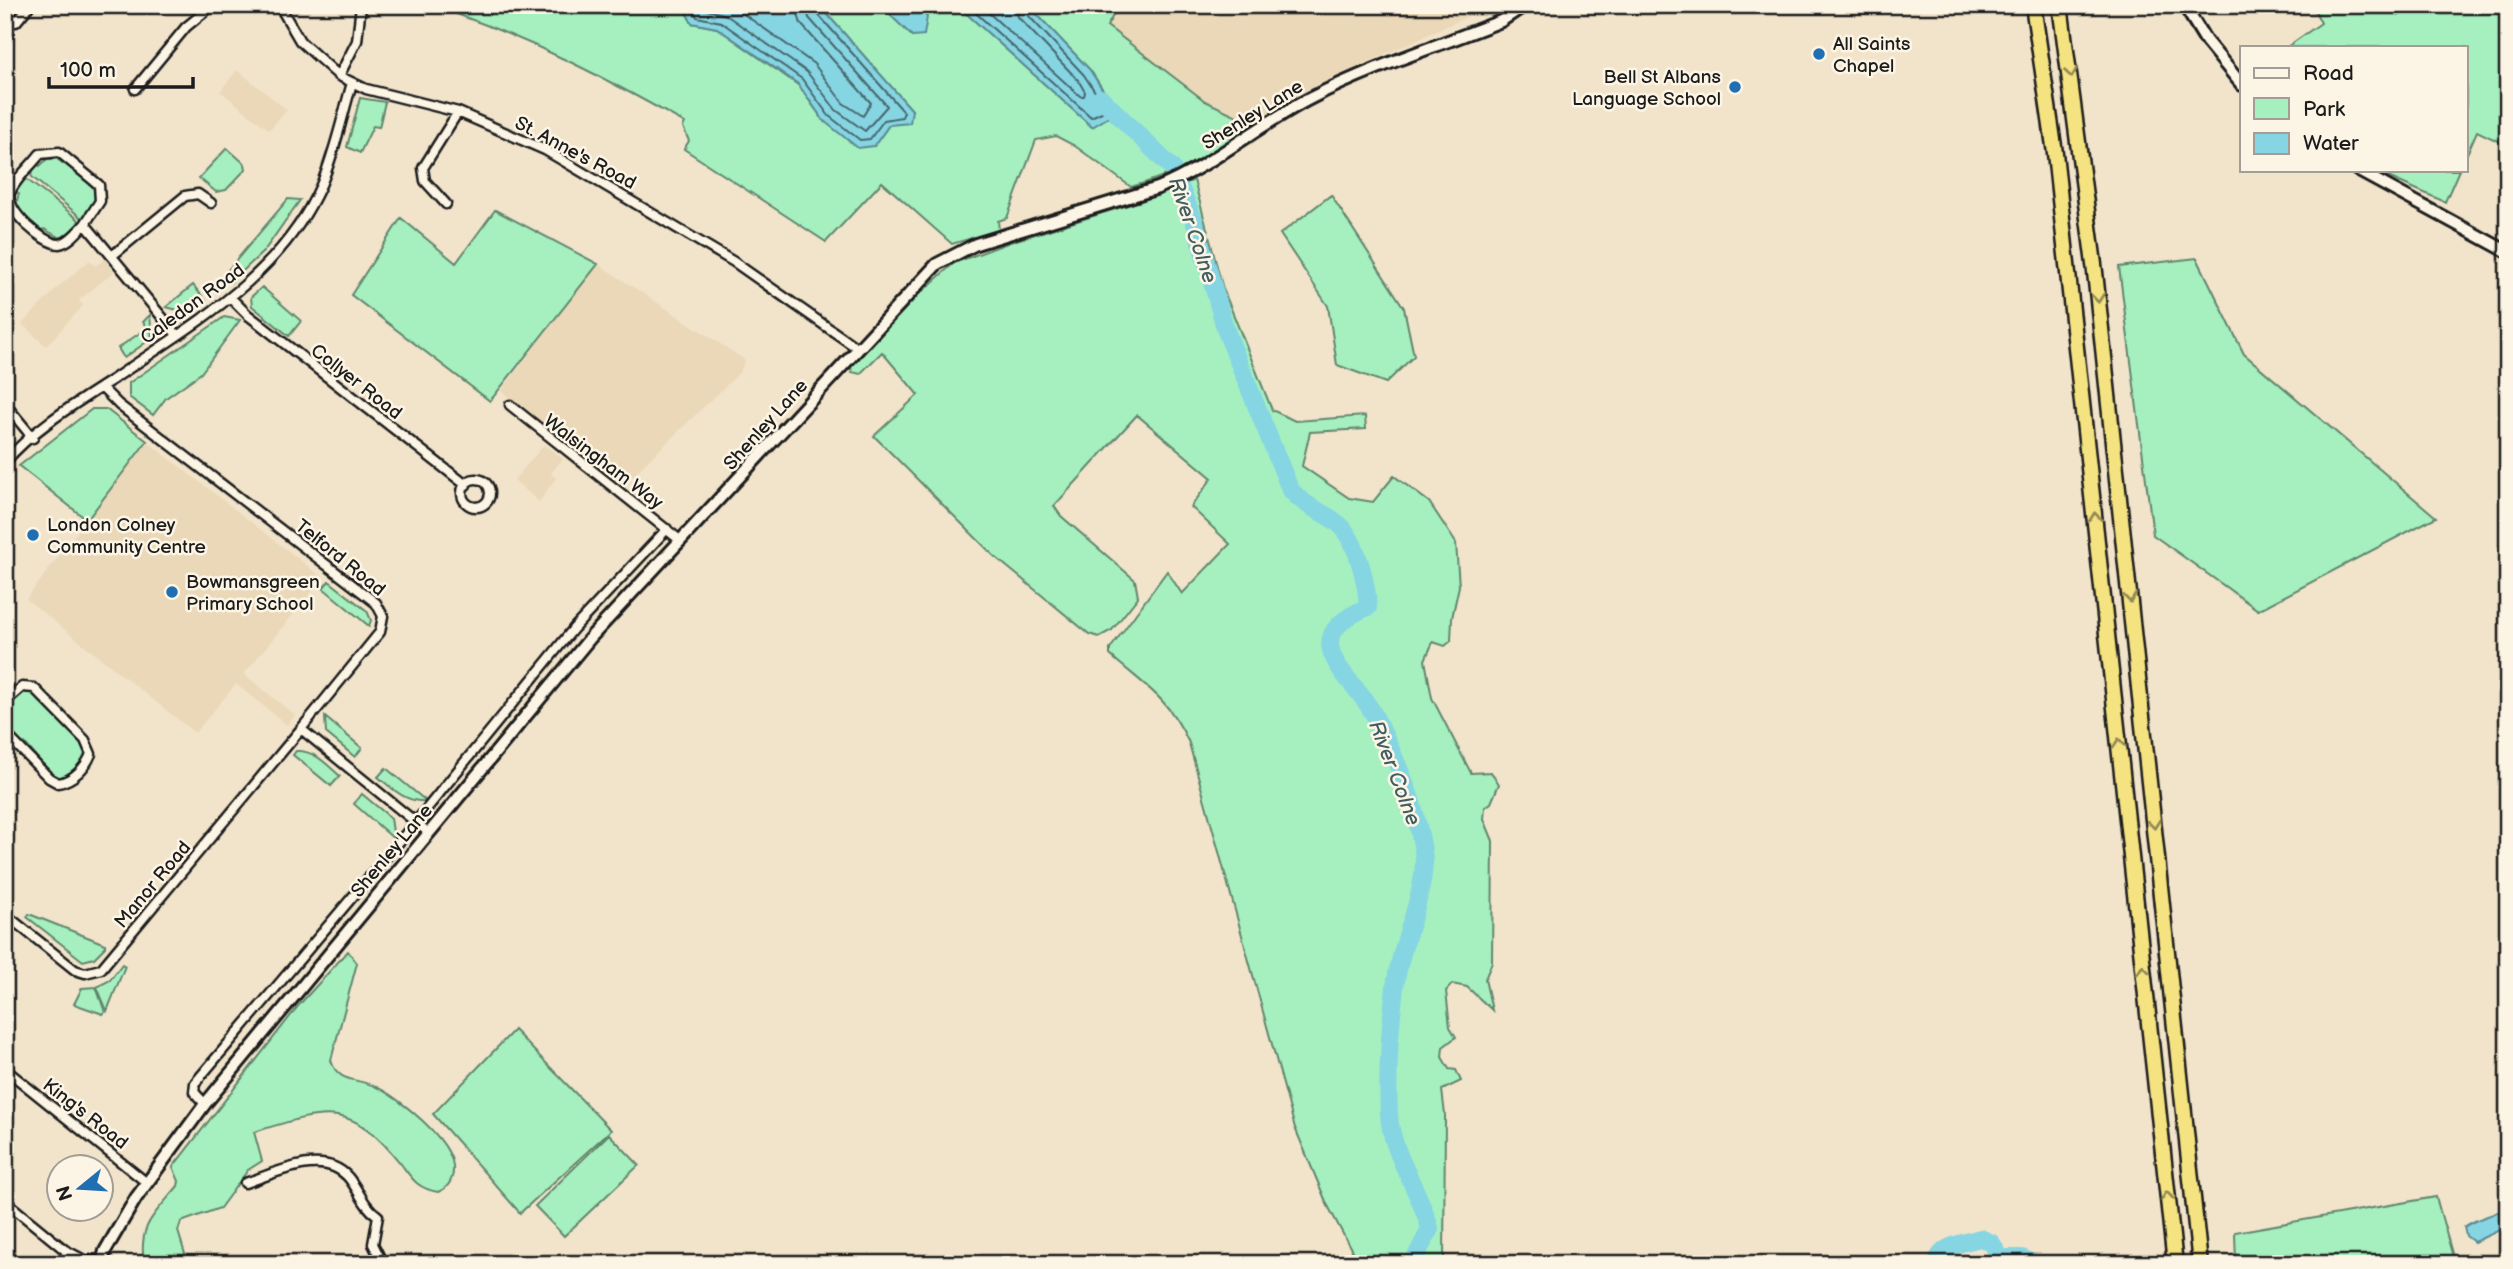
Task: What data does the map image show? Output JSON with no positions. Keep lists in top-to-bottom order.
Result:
{
  "streets": {
    "main road": ["Shenley Lane"],
    "street": [
      "St. Anne's Road",
      "Caledon Road",
      "Collyer Road",
      "Walsingham Way",
      "Telford Road",
      "Manor Road",
      "King's Road"
    ]
  },
  "crossings": [
    ["Shenley Lane", "St. Anne's Road"],
    ["Shenley Lane", "Walsingham Way"],
    ["Shenley Lane", "King's Road"],
    ["St. Anne's Road", "Caledon Road"],
    ["Caledon Road", "Collyer Road"],
    ["Caledon Road", "Telford Road"],
    ["Telford Road", "Manor Road"]
  ],
  "water": ["River Colne"],
  "places": [
    "All Saints Chapel",
    "Bell St Albans Language School",
    "London Colney Community Centre",
    "Bowmansgreen Primary School"
  ],
  "legend": ["Road", "Park", "Water"],
  "scale_bar": "100 m",
  "north": "left"
}
